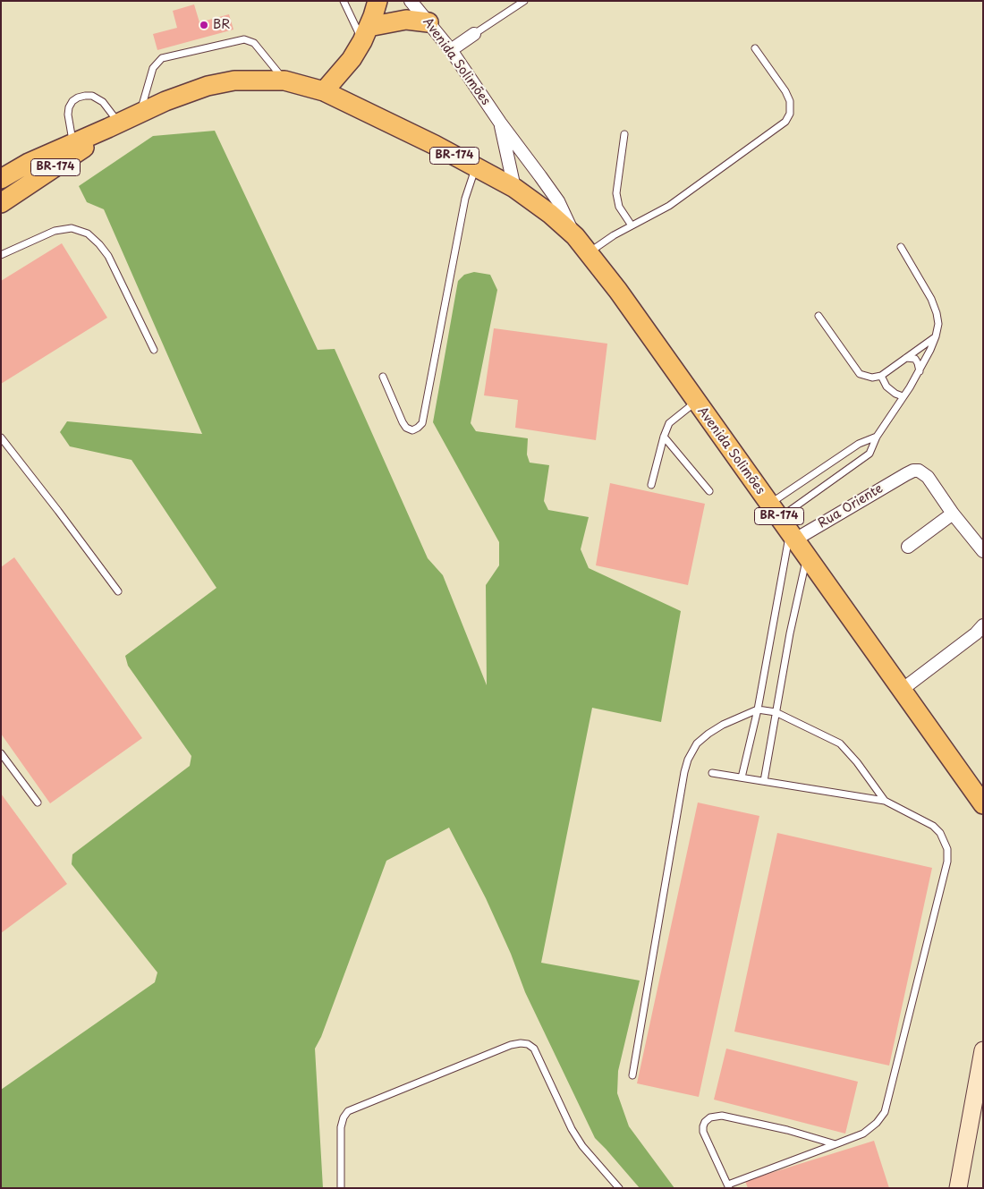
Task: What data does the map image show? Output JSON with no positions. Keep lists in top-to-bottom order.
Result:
{
  "streets": {
    "main road": ["Avenida Solimões", "BR-174"],
    "street": ["Rua Oriente"]
  },
  "crossings": [
    ["Avenida Solimões", "BR-174"],
    ["Avenida Solimões", "Rua Oriente"]
  ],
  "places": ["BR"]
}
